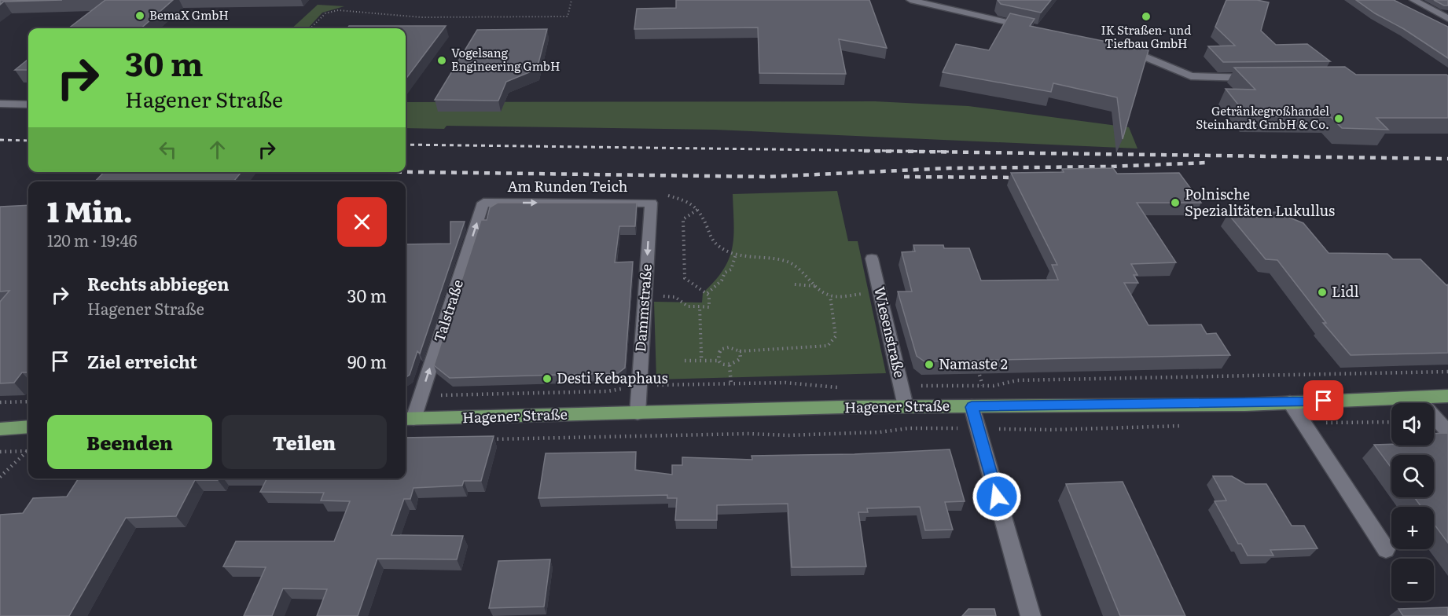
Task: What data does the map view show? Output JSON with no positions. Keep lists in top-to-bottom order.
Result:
{
  "streets": {
    "main road": ["Hagener Straße"],
    "street": [
      "Am Runden Teich",
      "Dammstraße",
      "Talstraße",
      "Wiesenstraße"
    ]
  },
  "crossings": [
    ["Am Runden Teich", "Dammstraße"],
    ["Am Runden Teich", "Talstraße"],
    ["Dammstraße", "Hagener Straße"],
    ["Talstraße", "Hagener Straße"],
    ["Wiesenstraße", "Hagener Straße"]
  ],
  "one_way": ["Am Runden Teich", "Dammstraße", "Talstraße"],
  "places": [
    "BemaX GmbH",
    "IK Straßen- und Tiefbau GmbH",
    "Vogelsang Engineering GmbH",
    "Getränkegroßhandel Steinhardt GmbH & Co.",
    "Polnische Spezialitäten Lukullus",
    "Lidl",
    "Namaste 2",
    "Desti Kebaphaus"
  ],
  "page": {
    "turn": ["30 m", "Hagener Straße"],
    "heading": ["1 Min.", "120 m · 19:46"],
    "list": [
      {
        "name": "Rechts abbiegen",
        "note": "Hagener Straße",
        "value": "30 m"
      },
      {
        "name": "Ziel erreicht",
        "value": "90 m"
      }
    ],
    "map_buttons": ["+", "−"],
    "buttons": ["Beenden", "Teilen"]
  }
}
